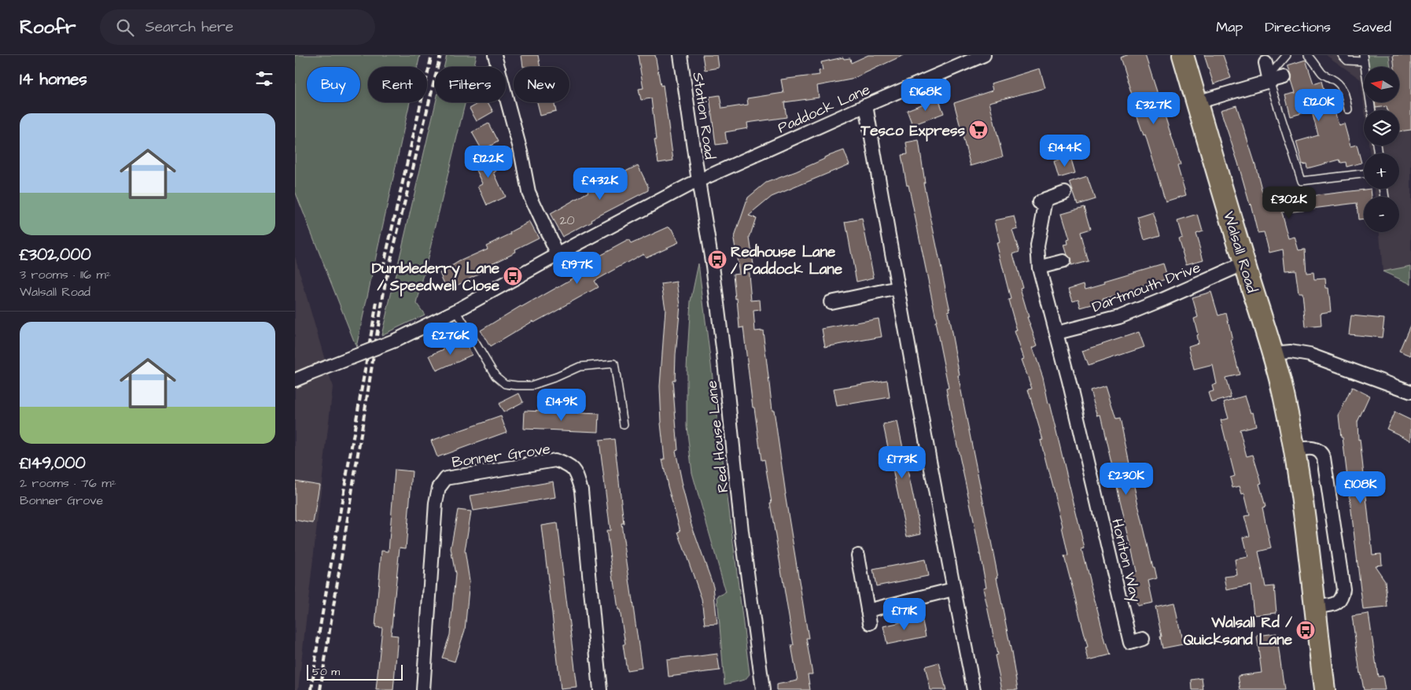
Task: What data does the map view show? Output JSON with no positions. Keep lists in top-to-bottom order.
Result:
{
  "streets": {
    "main road": ["Walsall Road"],
    "street": [
      "Paddock Lane",
      "Station Road",
      "Dartmouth Drive",
      "Red House Lane",
      "Bonner Grove",
      "Honiton Way"
    ]
  },
  "crossings": [
    ["Paddock Lane", "Station Road"],
    ["Paddock Lane", "Red House Lane"],
    ["Station Road", "Red House Lane"],
    ["Walsall Road", "Dartmouth Drive"],
    ["Dartmouth Drive", "Honiton Way"]
  ],
  "places": {
    "supermarket": ["Tesco Express"],
    "bus stop": ["Redhouse Lane / Paddock Lane", "Dumblederry Lane / Speedwell Close", "Walsall Rd / Quicksand Lane"]
  },
  "house_numbers": ["20"],
  "scale_bar": "50 m",
  "north": "left",
  "page": {
    "header": "Roofr",
    "search": "Search here",
    "nav": ["Map", "Directions", "Saved"],
    "heading": "14 homes",
    "map_buttons": ["+", "−"],
    "chip": [
      "Buy",
      "Rent",
      "Filters",
      "New"
    ],
    "price": [
      "£168K",
      "£120K",
      "£327K",
      "£144K",
      "£122K",
      "£432K",
      "£302K",
      "£197K",
      "£276K",
      "£149K",
      "£173K",
      "£230K",
      "£108K",
      "£171K"
    ],
    "list": [
      {
        "name": "£302,000",
        "note": "3 rooms · 116 m² · Walsall Road"
      },
      {
        "name": "£149,000",
        "note": "2 rooms · 76 m² · Bonner Grove"
      }
    ],
    "scale": "50 m"
  }
}
